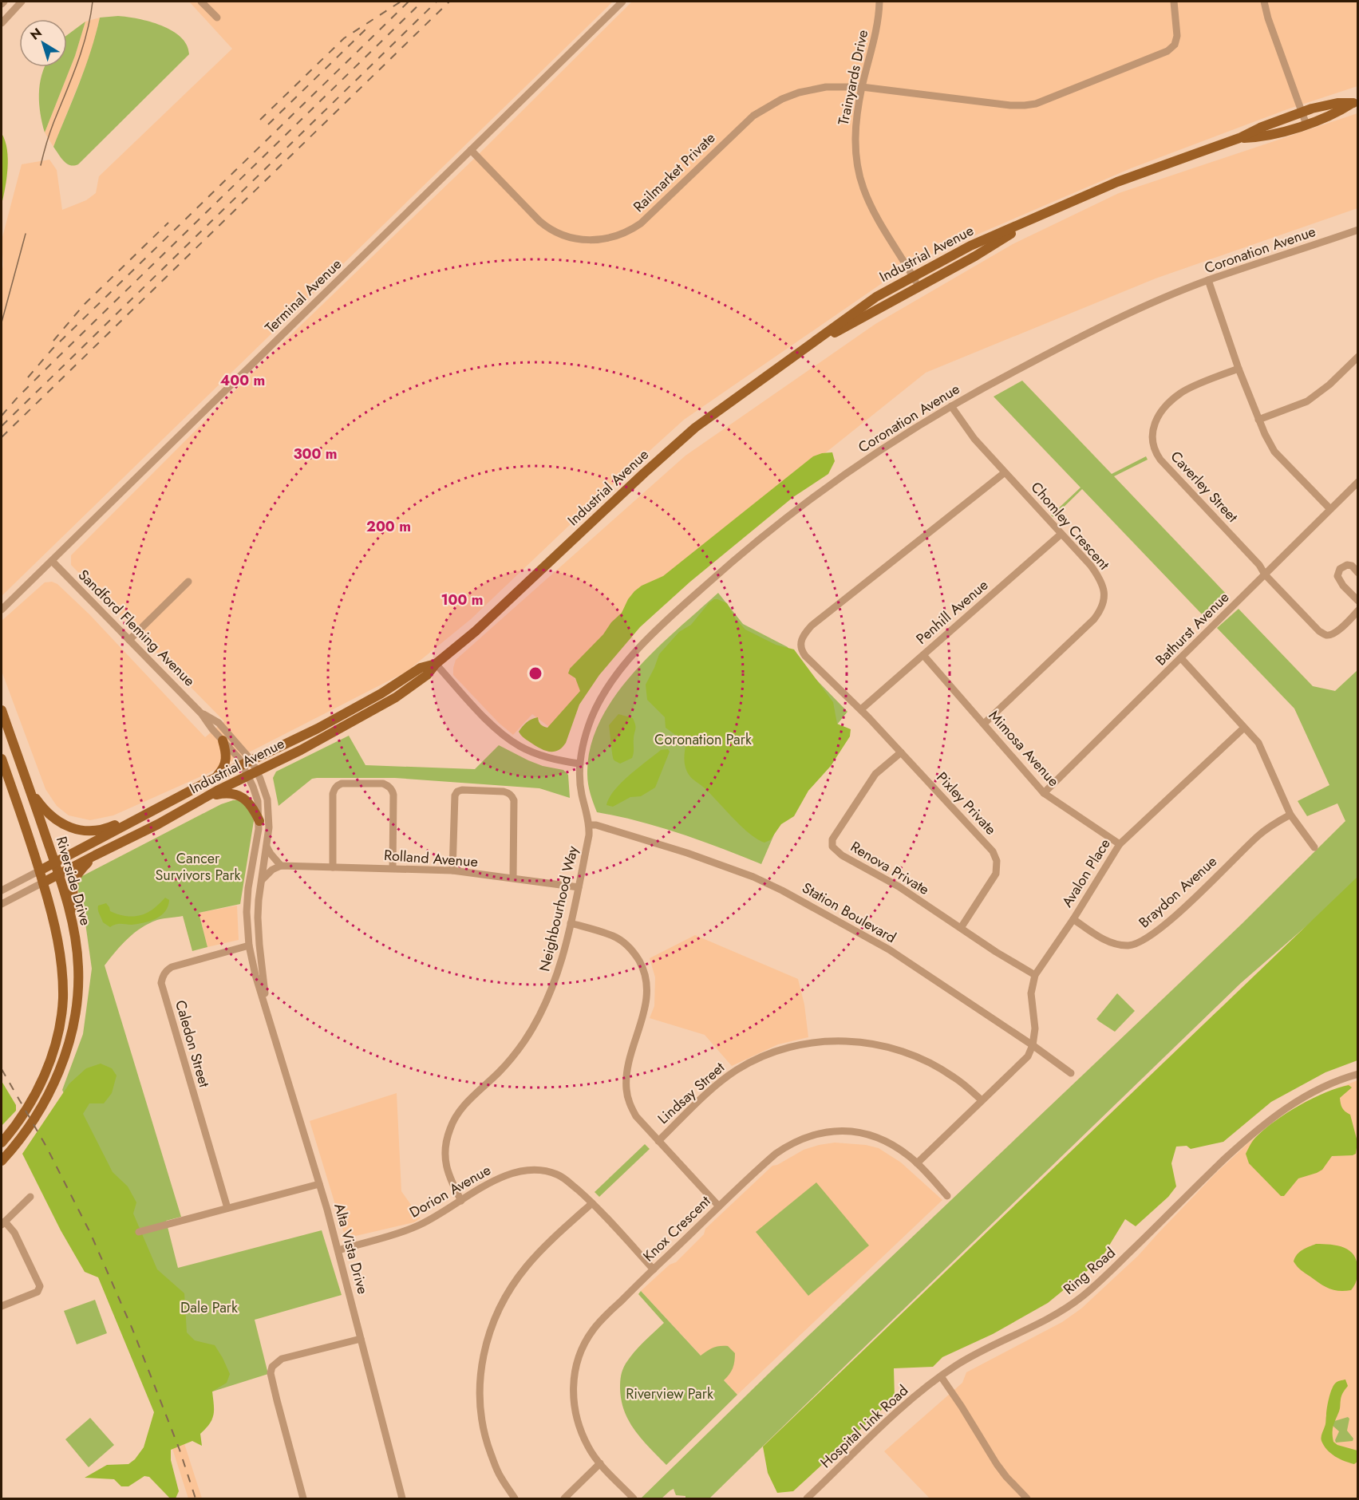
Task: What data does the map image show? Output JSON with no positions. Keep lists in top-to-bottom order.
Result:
{
  "streets": {
    "main road": ["Industrial Avenue", "Riverside Drive"],
    "street": [
      "Trainyards Drive",
      "Railmarket Private",
      "Coronation Avenue",
      "Terminal Avenue",
      "Caverley Street",
      "Chomley Crescent",
      "Penhill Avenue",
      "Sandford Fleming Avenue",
      "Bathurst Avenue",
      "Mimosa Avenue",
      "Pixley Private",
      "Rolland Avenue",
      "Renova Private",
      "Avalon Place",
      "Braydon Avenue",
      "Neighbourhood Way",
      "Station Boulevard",
      "Caledon Street",
      "Lindsay Street",
      "Dorion Avenue",
      "Knox Crescent",
      "Alta Vista Drive",
      "Ring Road",
      "Hospital Link Road"
    ]
  },
  "crossings": [
    ["Trainyards Drive", "Railmarket Private"],
    ["Trainyards Drive", "Industrial Avenue"],
    ["Railmarket Private", "Terminal Avenue"],
    ["Coronation Avenue", "Chomley Crescent"],
    ["Coronation Avenue", "Neighbourhood Way"],
    ["Industrial Avenue", "Sandford Fleming Avenue"],
    ["Industrial Avenue", "Riverside Drive"],
    ["Industrial Avenue", "Alta Vista Drive"],
    ["Terminal Avenue", "Sandford Fleming Avenue"],
    ["Caverley Street", "Bathurst Avenue"],
    ["Chomley Crescent", "Penhill Avenue"],
    ["Chomley Crescent", "Mimosa Avenue"],
    ["Chomley Crescent", "Pixley Private"],
    ["Penhill Avenue", "Mimosa Avenue"],
    ["Penhill Avenue", "Pixley Private"],
    ["Sandford Fleming Avenue", "Alta Vista Drive"],
    ["Bathurst Avenue", "Mimosa Avenue"],
    ["Mimosa Avenue", "Avalon Place"],
    ["Pixley Private", "Renova Private"],
    ["Rolland Avenue", "Neighbourhood Way"],
    ["Renova Private", "Avalon Place"],
    ["Avalon Place", "Braydon Avenue"],
    ["Avalon Place", "Station Boulevard"],
    ["Neighbourhood Way", "Station Boulevard"],
    ["Neighbourhood Way", "Dorion Avenue"],
    ["Caledon Street", "Alta Vista Drive"],
    ["Dorion Avenue", "Knox Crescent"],
    ["Dorion Avenue", "Alta Vista Drive"],
    ["Ring Road", "Hospital Link Road"]
  ],
  "parks": [
    "Coronation Park",
    "Cancer Survivors Park",
    "Dale Park",
    "Riverview Park"
  ],
  "north": "top left",
  "rings": [
    "400 m",
    "300 m",
    "200 m",
    "100 m"
  ]
}
